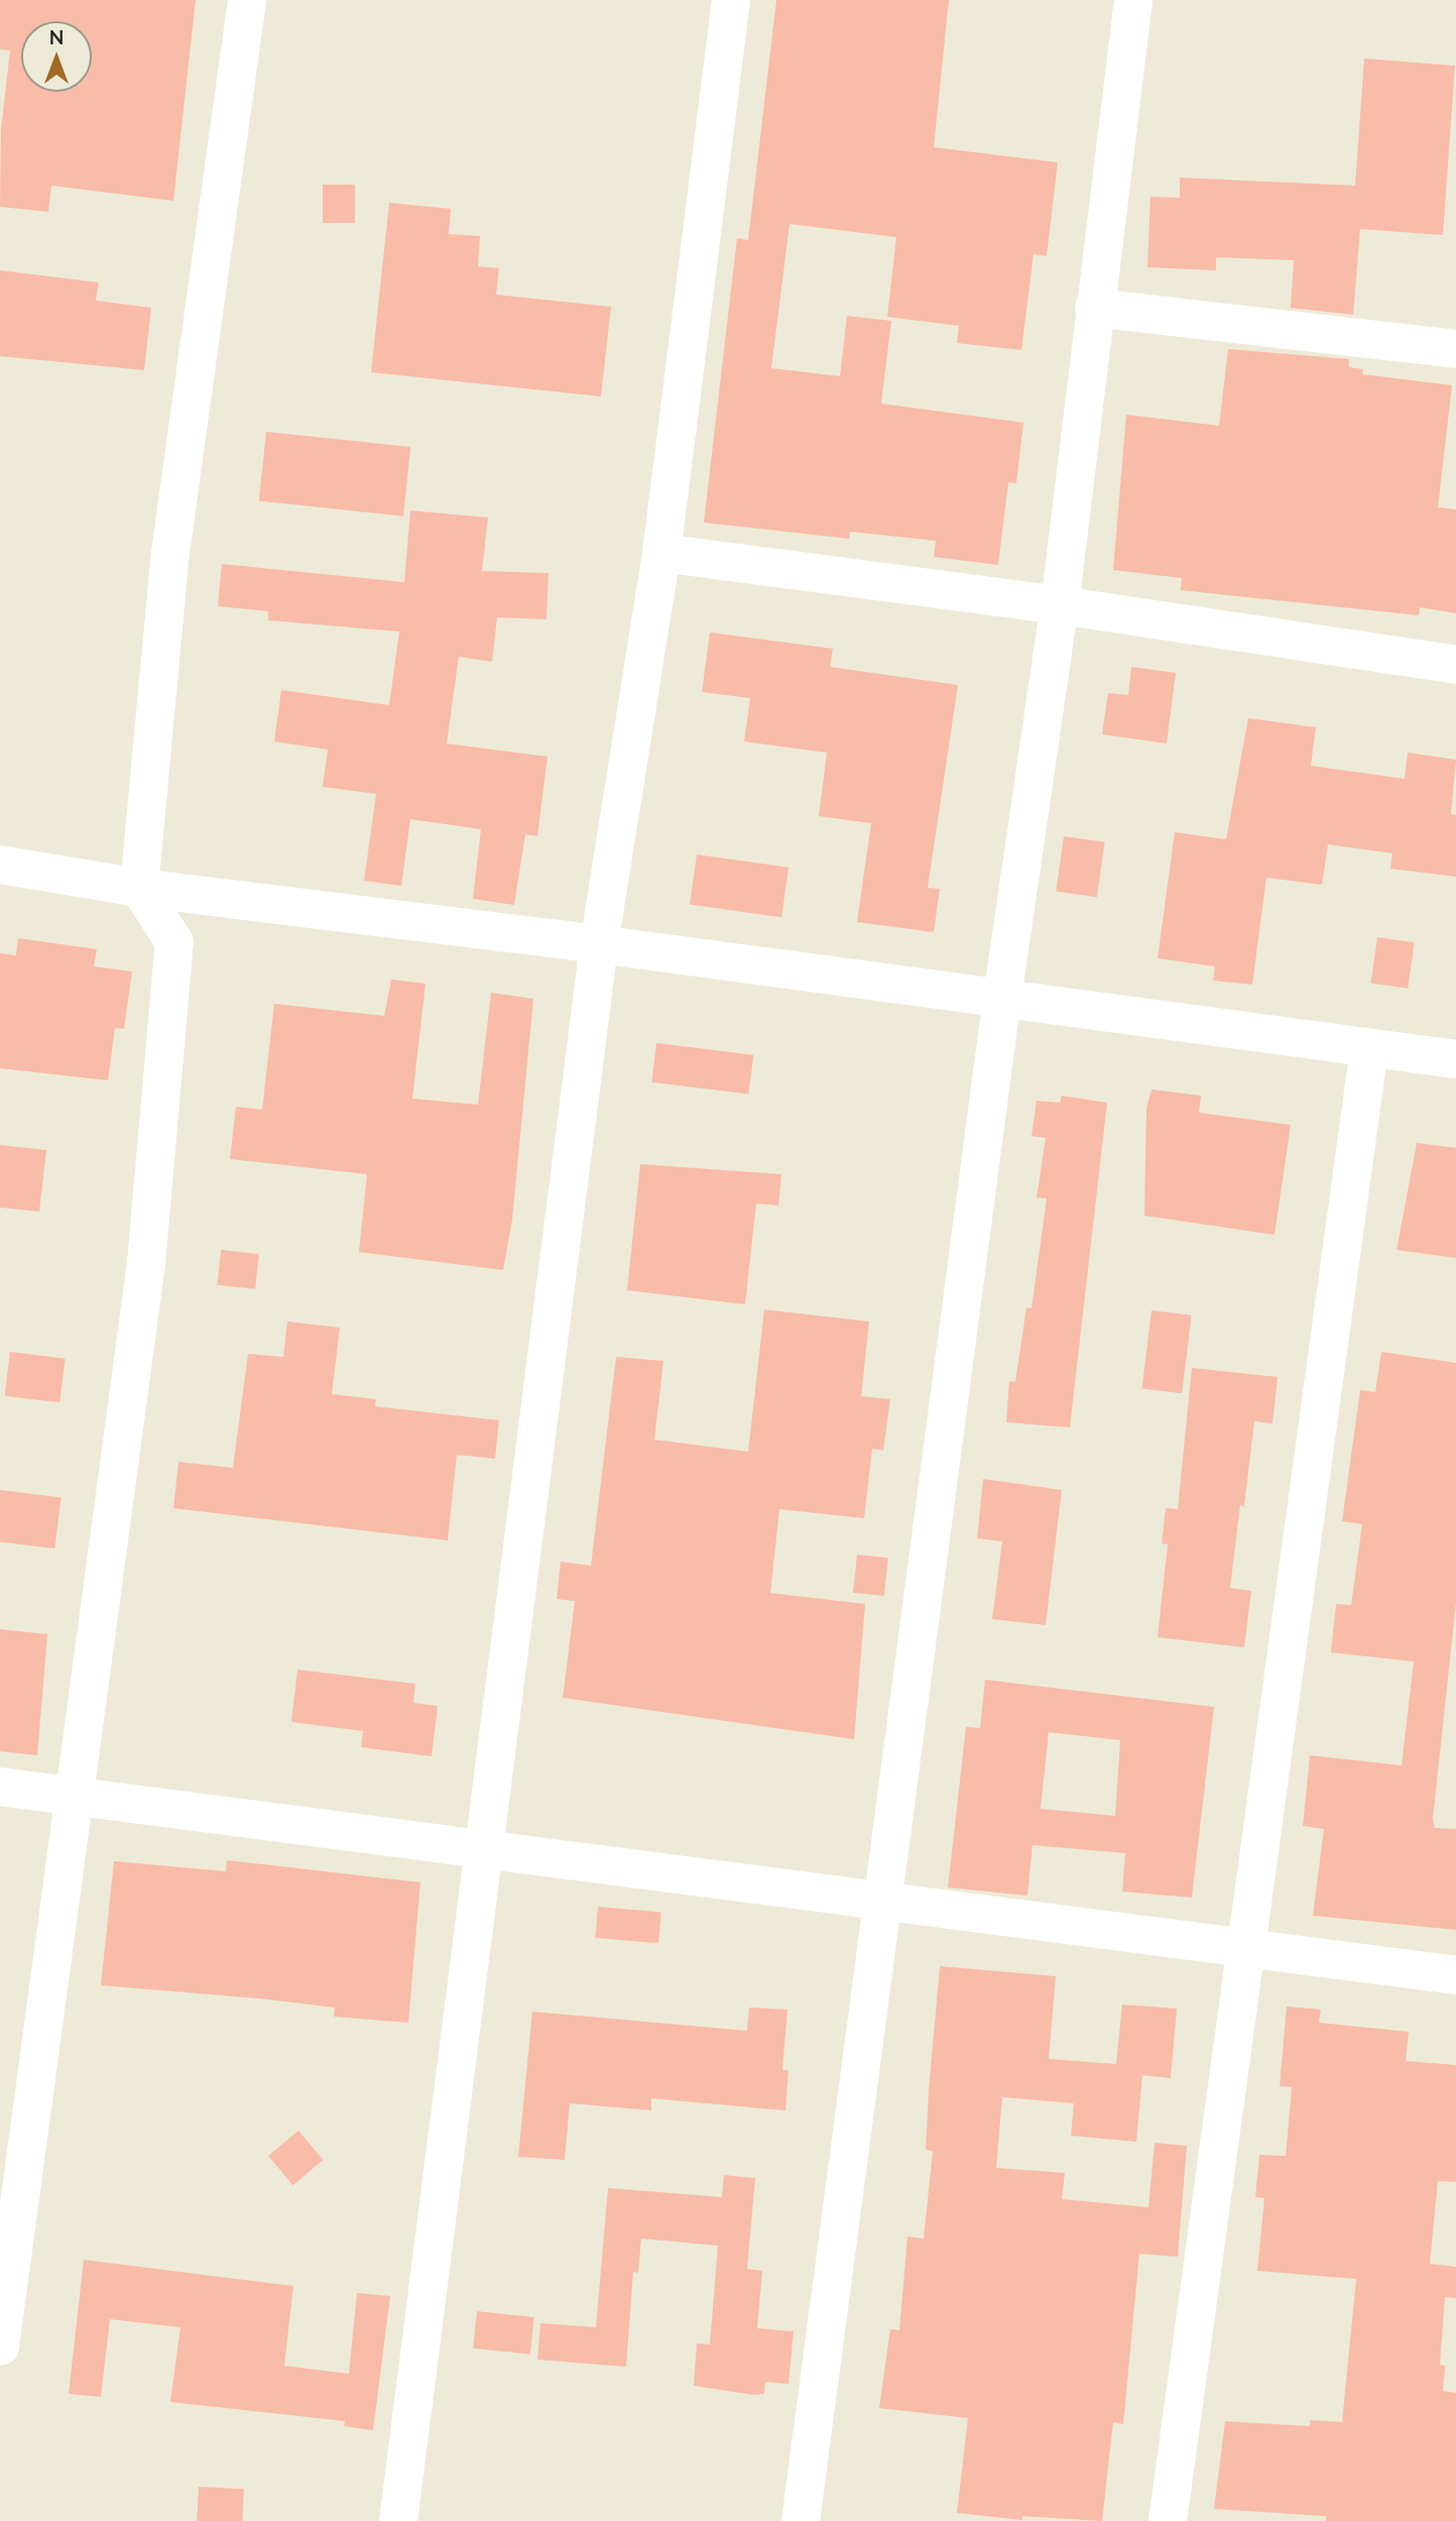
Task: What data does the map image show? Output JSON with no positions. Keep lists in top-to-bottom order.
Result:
{
  "north": "top"
}
